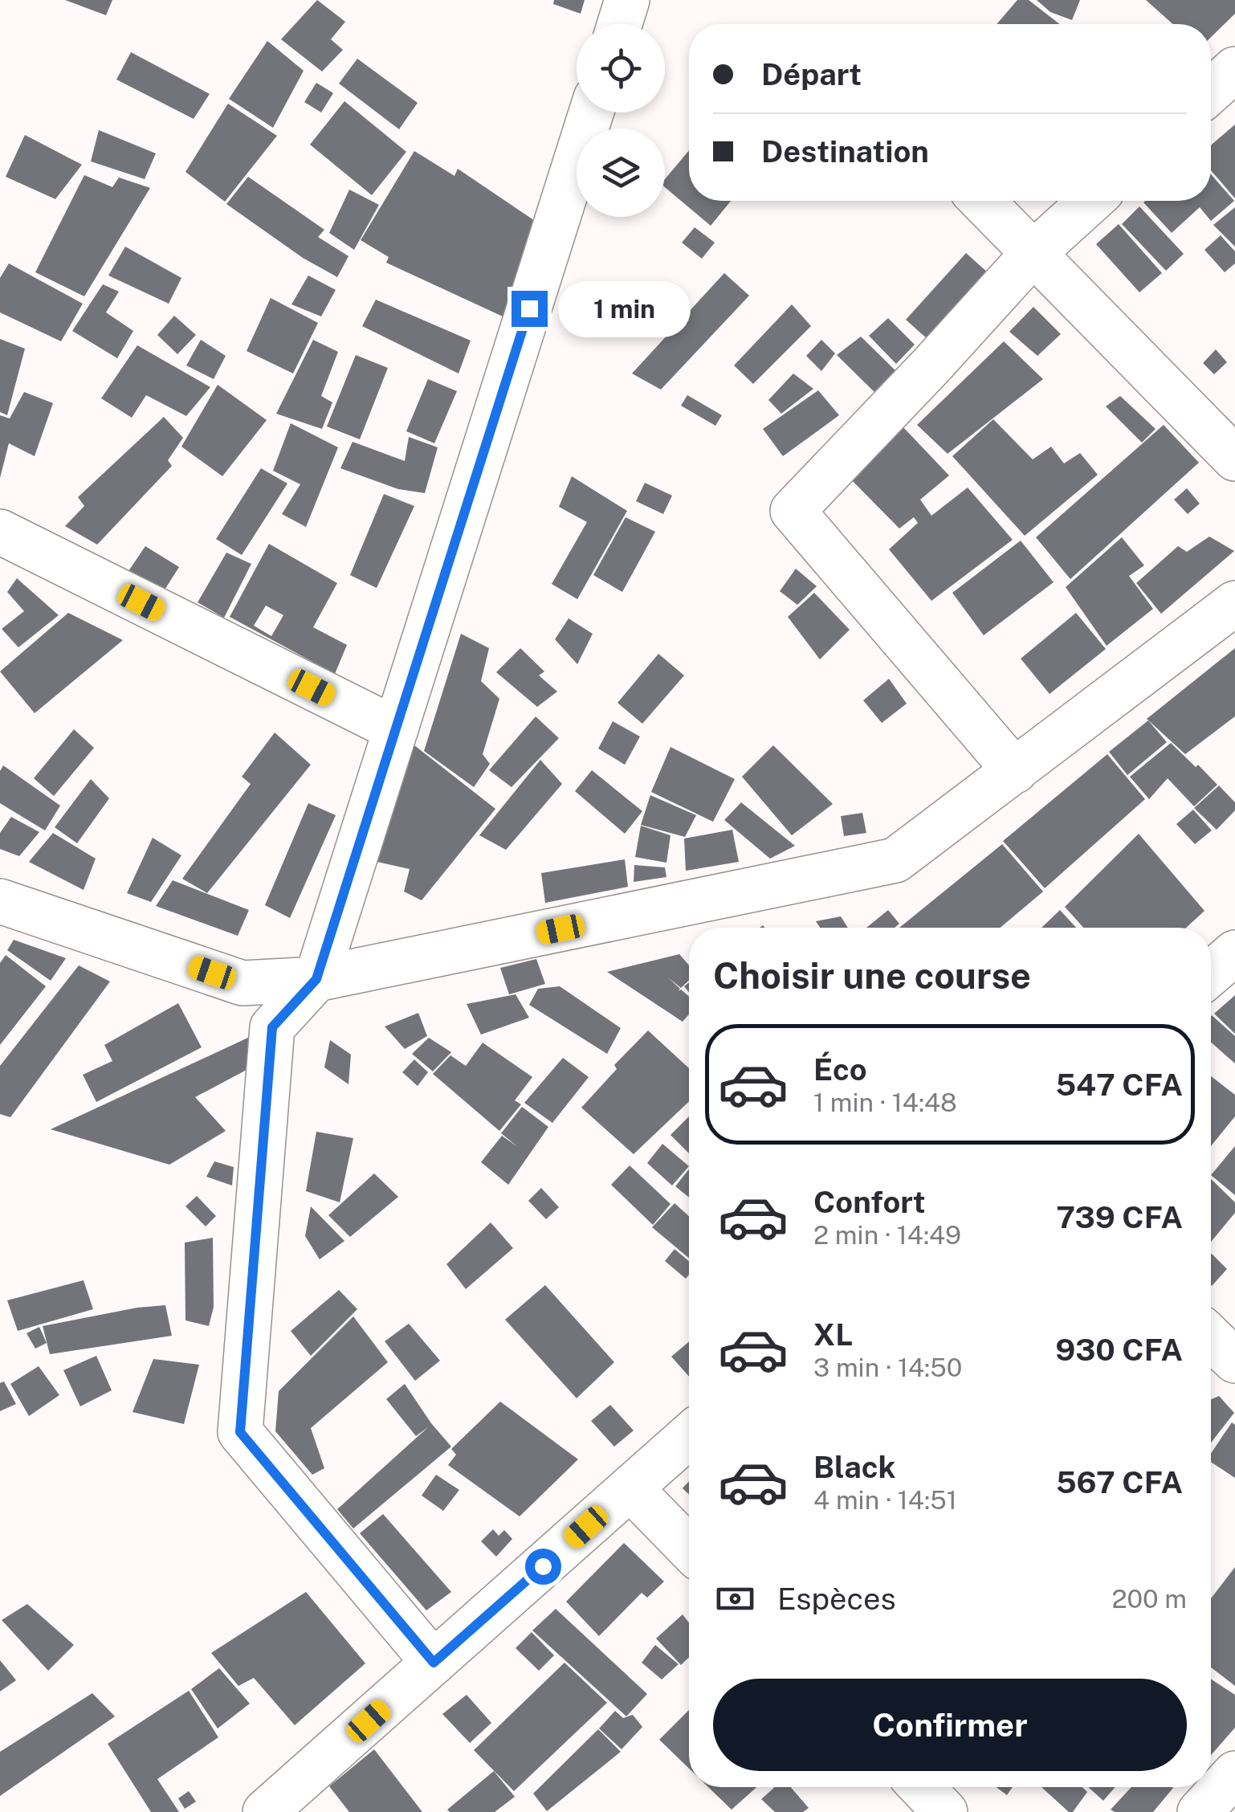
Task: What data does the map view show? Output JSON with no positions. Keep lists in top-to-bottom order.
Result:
{
  "page": {
    "banner": ["Départ", "Destination"],
    "bubble": "1 min",
    "heading": "Choisir une course",
    "list": [
      {
        "name": "Éco",
        "note": "1 min · 14:48",
        "value": "547 CFA"
      },
      {
        "name": "Confort",
        "note": "2 min · 14:49",
        "value": "739 CFA"
      },
      {
        "name": "XL",
        "note": "3 min · 14:50",
        "value": "930 CFA"
      },
      {
        "name": "Black",
        "note": "4 min · 14:51",
        "value": "567 CFA"
      }
    ],
    "pay": ["Espèces", "200 m"],
    "buttons": "Confirmer"
  }
}
